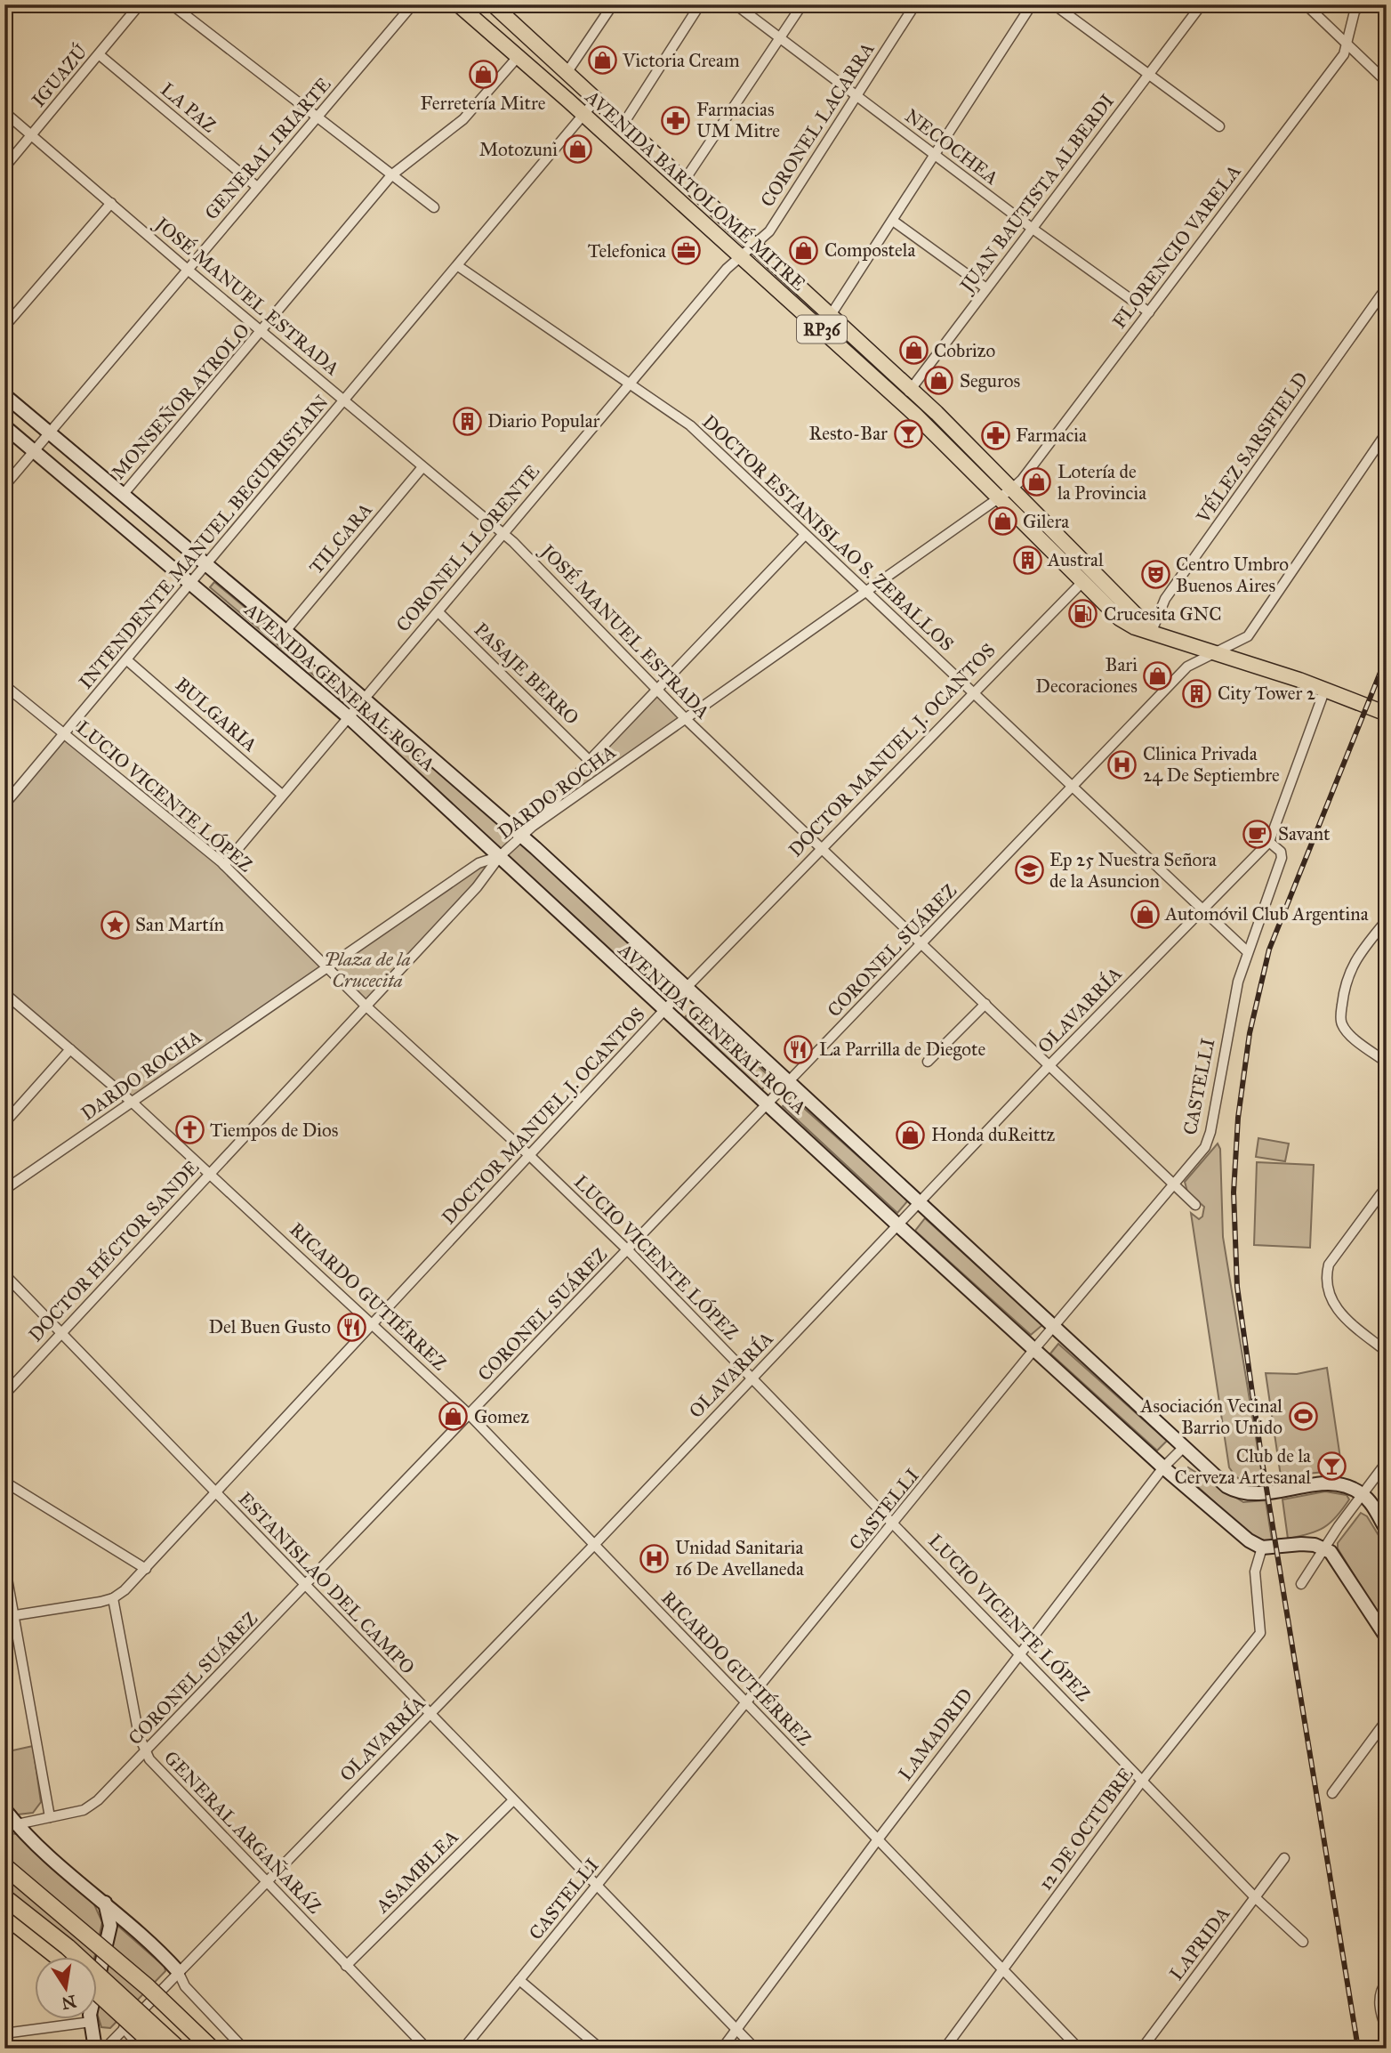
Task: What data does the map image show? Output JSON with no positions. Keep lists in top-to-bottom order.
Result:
{
  "streets": {
    "main road": ["AVENIDA BARTOLOMÉ MITRE", "RP36", "AVENIDA GENERAL ROCA"],
    "street": [
      "IGUAZÚ",
      "LA PAZ",
      "CORONEL LACARRA",
      "NECOCHEA",
      "GENERAL IRIARTE",
      "JUAN BAUTISTA ALBERDI",
      "FLORENCIO VARELA",
      "JOSÉ MANUEL ESTRADA",
      "MONSEÑOR AYROLO",
      "VÉLEZ SARSFIELD",
      "DOCTOR ESTANISLAO S. ZEBALLOS",
      "TILCARA",
      "INTENDENTE MANUEL BEGUIRISTAIN",
      "CORONEL LLORENTE",
      "PASAJE BERRO",
      "BULGARIA",
      "DOCTOR MANUEL J. OCANTOS",
      "DARDO ROCHA",
      "LUCIO VICENTE LÓPEZ",
      "CORONEL SUÁREZ",
      "OLAVARRÍA",
      "CASTELLI",
      "DOCTOR HÉCTOR SANDE",
      "RICARDO GUTIÉRREZ",
      "ESTANISLAO DEL CAMPO",
      "LAMADRID",
      "12 DE OCTUBRE",
      "GENERAL ARGAÑARÁZ",
      "ASAMBLEA",
      "LAPRIDA"
    ]
  },
  "crossings": [
    ["IGUAZÚ", "LA PAZ"],
    ["IGUAZÚ", "JOSÉ MANUEL ESTRADA"],
    ["LA PAZ", "GENERAL IRIARTE"],
    ["CORONEL LACARRA", "NECOCHEA"],
    ["CORONEL LACARRA", "AVENIDA BARTOLOMÉ MITRE"],
    ["CORONEL LACARRA", "CORONEL LLORENTE"],
    ["NECOCHEA", "JUAN BAUTISTA ALBERDI"],
    ["NECOCHEA", "FLORENCIO VARELA"],
    ["GENERAL IRIARTE", "JOSÉ MANUEL ESTRADA"],
    ["GENERAL IRIARTE", "AVENIDA GENERAL ROCA"],
    ["AVENIDA BARTOLOMÉ MITRE", "JUAN BAUTISTA ALBERDI"],
    ["AVENIDA BARTOLOMÉ MITRE", "FLORENCIO VARELA"],
    ["AVENIDA BARTOLOMÉ MITRE", "MONSEÑOR AYROLO"],
    ["AVENIDA BARTOLOMÉ MITRE", "VÉLEZ SARSFIELD"],
    ["AVENIDA BARTOLOMÉ MITRE", "INTENDENTE MANUEL BEGUIRISTAIN"],
    ["AVENIDA BARTOLOMÉ MITRE", "CORONEL LLORENTE"],
    ["AVENIDA BARTOLOMÉ MITRE", "DOCTOR MANUEL J. OCANTOS"],
    ["AVENIDA BARTOLOMÉ MITRE", "DARDO ROCHA"],
    ["AVENIDA BARTOLOMÉ MITRE", "CORONEL SUÁREZ"],
    ["AVENIDA BARTOLOMÉ MITRE", "OLAVARRÍA"],
    ["FLORENCIO VARELA", "DARDO ROCHA"],
    ["JOSÉ MANUEL ESTRADA", "MONSEÑOR AYROLO"],
    ["JOSÉ MANUEL ESTRADA", "TILCARA"],
    ["JOSÉ MANUEL ESTRADA", "INTENDENTE MANUEL BEGUIRISTAIN"],
    ["JOSÉ MANUEL ESTRADA", "CORONEL LLORENTE"],
    ["JOSÉ MANUEL ESTRADA", "DOCTOR MANUEL J. OCANTOS"],
    ["JOSÉ MANUEL ESTRADA", "DARDO ROCHA"],
    ["JOSÉ MANUEL ESTRADA", "CORONEL SUÁREZ"],
    ["JOSÉ MANUEL ESTRADA", "OLAVARRÍA"],
    ["JOSÉ MANUEL ESTRADA", "CASTELLI"],
    ["MONSEÑOR AYROLO", "AVENIDA GENERAL ROCA"],
    ["DOCTOR ESTANISLAO S. ZEBALLOS", "INTENDENTE MANUEL BEGUIRISTAIN"],
    ["DOCTOR ESTANISLAO S. ZEBALLOS", "CORONEL LLORENTE"],
    ["DOCTOR ESTANISLAO S. ZEBALLOS", "DOCTOR MANUEL J. OCANTOS"],
    ["DOCTOR ESTANISLAO S. ZEBALLOS", "DARDO ROCHA"],
    ["DOCTOR ESTANISLAO S. ZEBALLOS", "CORONEL SUÁREZ"],
    ["DOCTOR ESTANISLAO S. ZEBALLOS", "OLAVARRÍA"],
    ["DOCTOR ESTANISLAO S. ZEBALLOS", "CASTELLI"],
    ["TILCARA", "AVENIDA GENERAL ROCA"],
    ["INTENDENTE MANUEL BEGUIRISTAIN", "AVENIDA GENERAL ROCA"],
    ["INTENDENTE MANUEL BEGUIRISTAIN", "BULGARIA"],
    ["INTENDENTE MANUEL BEGUIRISTAIN", "LUCIO VICENTE LÓPEZ"],
    ["CORONEL LLORENTE", "PASAJE BERRO"],
    ["CORONEL LLORENTE", "AVENIDA GENERAL ROCA"],
    ["CORONEL LLORENTE", "BULGARIA"],
    ["CORONEL LLORENTE", "LUCIO VICENTE LÓPEZ"],
    ["AVENIDA GENERAL ROCA", "DOCTOR MANUEL J. OCANTOS"],
    ["AVENIDA GENERAL ROCA", "DARDO ROCHA"],
    ["AVENIDA GENERAL ROCA", "CORONEL SUÁREZ"],
    ["AVENIDA GENERAL ROCA", "OLAVARRÍA"],
    ["AVENIDA GENERAL ROCA", "CASTELLI"],
    ["AVENIDA GENERAL ROCA", "DOCTOR HÉCTOR SANDE"],
    ["AVENIDA GENERAL ROCA", "LAMADRID"],
    ["AVENIDA GENERAL ROCA", "12 DE OCTUBRE"],
    ["DOCTOR MANUEL J. OCANTOS", "LUCIO VICENTE LÓPEZ"],
    ["DOCTOR MANUEL J. OCANTOS", "RICARDO GUTIÉRREZ"],
    ["DOCTOR MANUEL J. OCANTOS", "ESTANISLAO DEL CAMPO"],
    ["DOCTOR MANUEL J. OCANTOS", "GENERAL ARGAÑARÁZ"],
    ["DARDO ROCHA", "LUCIO VICENTE LÓPEZ"],
    ["DARDO ROCHA", "DOCTOR HÉCTOR SANDE"],
    ["DARDO ROCHA", "RICARDO GUTIÉRREZ"],
    ["LUCIO VICENTE LÓPEZ", "CORONEL SUÁREZ"],
    ["LUCIO VICENTE LÓPEZ", "OLAVARRÍA"],
    ["LUCIO VICENTE LÓPEZ", "CASTELLI"],
    ["LUCIO VICENTE LÓPEZ", "DOCTOR HÉCTOR SANDE"],
    ["LUCIO VICENTE LÓPEZ", "LAMADRID"],
    ["LUCIO VICENTE LÓPEZ", "12 DE OCTUBRE"],
    ["LUCIO VICENTE LÓPEZ", "LAPRIDA"],
    ["CORONEL SUÁREZ", "RICARDO GUTIÉRREZ"],
    ["CORONEL SUÁREZ", "ESTANISLAO DEL CAMPO"],
    ["CORONEL SUÁREZ", "GENERAL ARGAÑARÁZ"],
    ["OLAVARRÍA", "CASTELLI"],
    ["OLAVARRÍA", "RICARDO GUTIÉRREZ"],
    ["OLAVARRÍA", "ESTANISLAO DEL CAMPO"],
    ["OLAVARRÍA", "GENERAL ARGAÑARÁZ"],
    ["CASTELLI", "RICARDO GUTIÉRREZ"],
    ["CASTELLI", "ESTANISLAO DEL CAMPO"],
    ["DOCTOR HÉCTOR SANDE", "RICARDO GUTIÉRREZ"],
    ["DOCTOR HÉCTOR SANDE", "ESTANISLAO DEL CAMPO"],
    ["RICARDO GUTIÉRREZ", "LAMADRID"],
    ["RICARDO GUTIÉRREZ", "12 DE OCTUBRE"],
    ["ESTANISLAO DEL CAMPO", "LAMADRID"],
    ["ESTANISLAO DEL CAMPO", "ASAMBLEA"],
    ["GENERAL ARGAÑARÁZ", "ASAMBLEA"]
  ],
  "parks": ["Plaza de la Crucecita"],
  "places": {
    "shop": [
      "Victoria Cream",
      "Ferretería Mitre",
      "Motozuni",
      "Compostela",
      "Cobrizo",
      "Seguros",
      "Lotería de la Provincia",
      "Gilera",
      "Bari Decoraciones",
      "Automóvil Club Argentina",
      "Honda duReittz",
      "Gomez"
    ],
    "pharmacy": ["Farmacias UM Mitre", "Farmacia"],
    "office": ["Telefonica"],
    "building": ["Diario Popular", "Austral", "City Tower 2"],
    "bar": ["Resto-Bar", "Club de la Cerveza Artesanal"],
    "theatre": ["Centro Umbro Buenos Aires"],
    "fuel station": ["Crucesita GNC"],
    "hospital": ["Clinica Privada 24 De Septiembre", "Unidad Sanitaria 16 De Avellaneda"],
    "cafe": ["Savant"],
    "school or university": ["Ep 25 Nuestra Señora de la Asuncion"],
    "place": ["San Martín"],
    "restaurant": ["La Parrilla de Diegote", "Del Buen Gusto"],
    "church": ["Tiempos de Dios"],
    "sports": ["Asociación Vecinal Barrio Unido"]
  },
  "north": "bottom"
}
